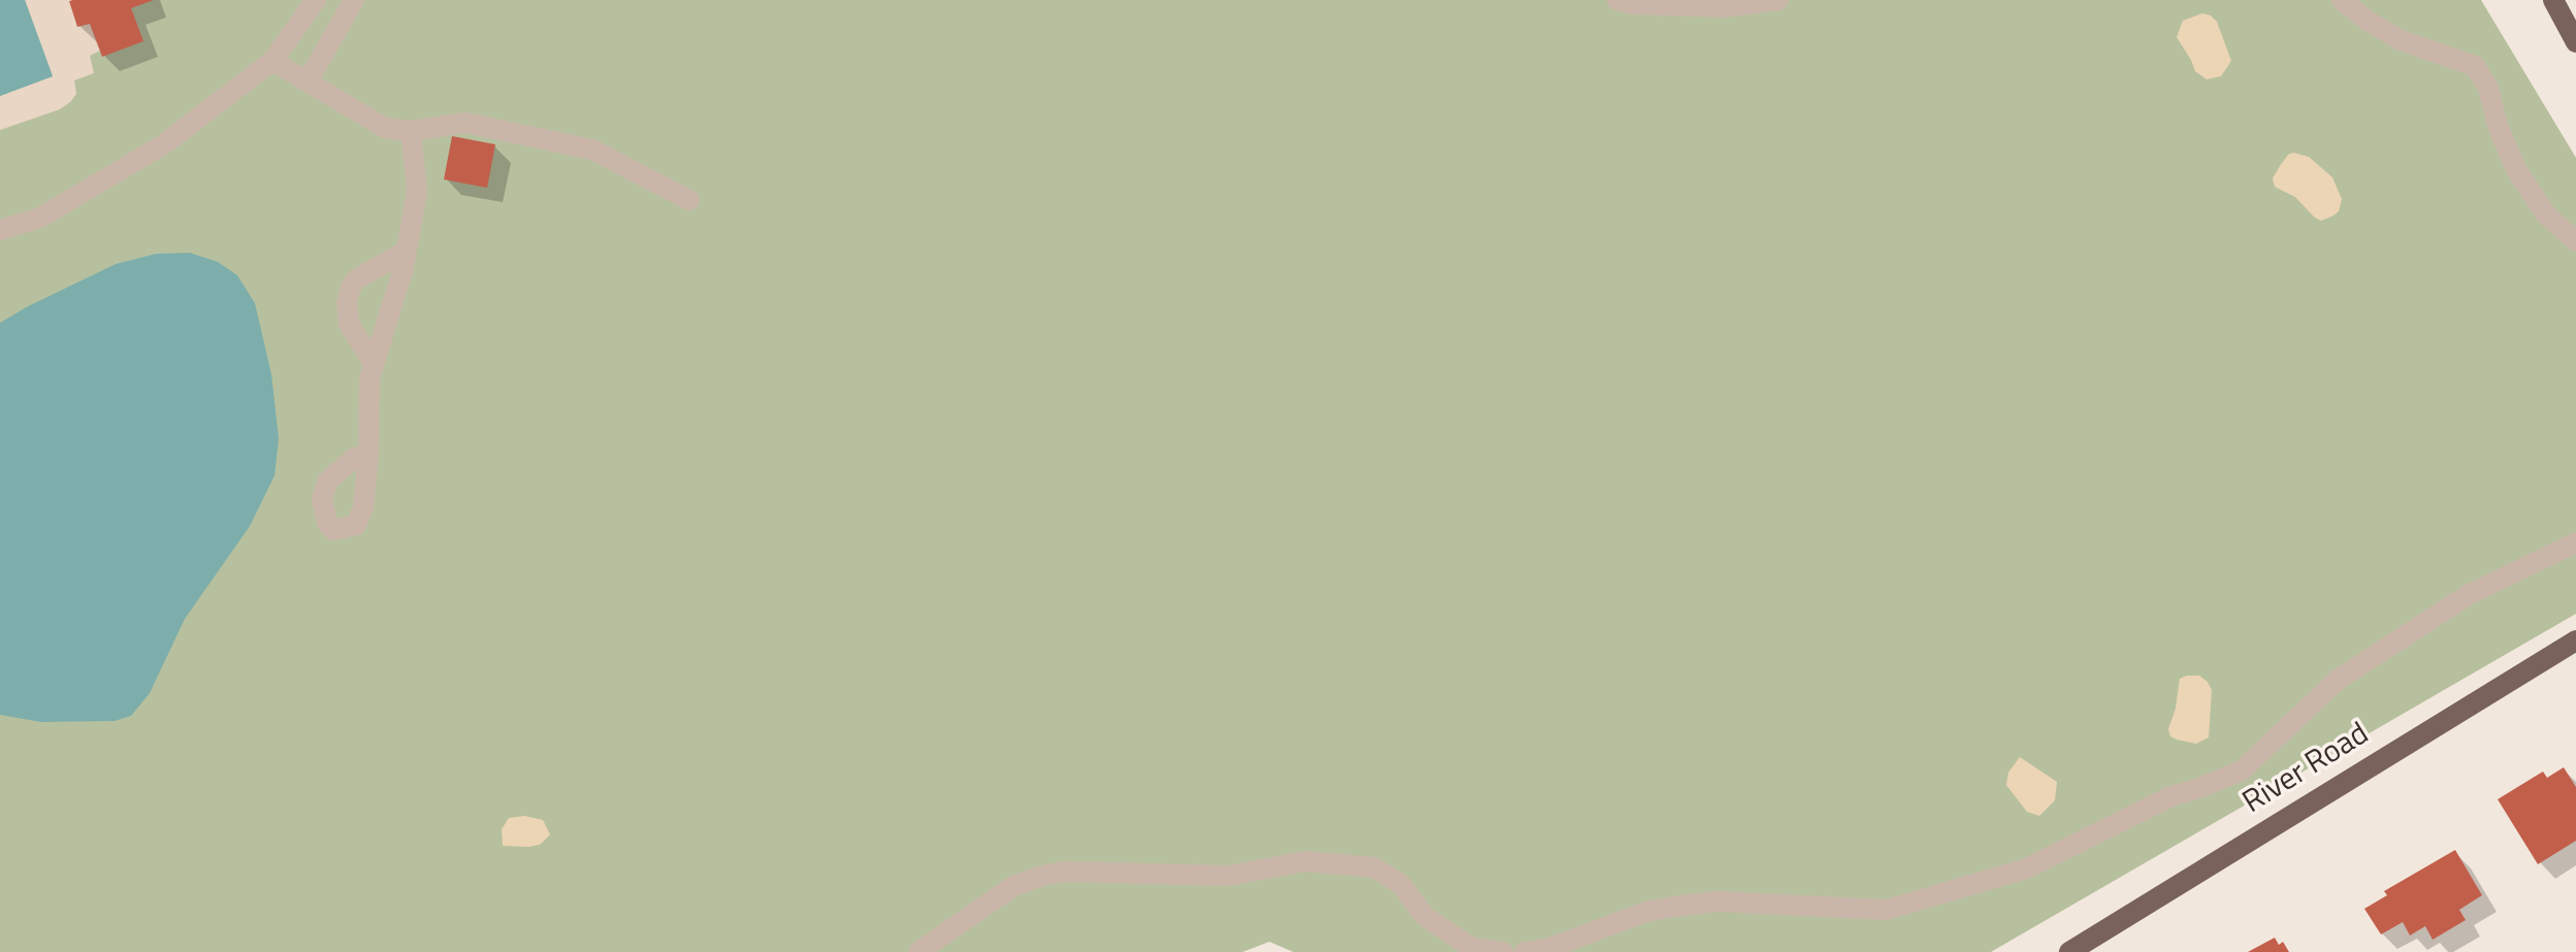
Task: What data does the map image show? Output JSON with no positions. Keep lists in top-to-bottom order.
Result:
{
  "streets": {
    "main road": ["River Road"]
  }
}
